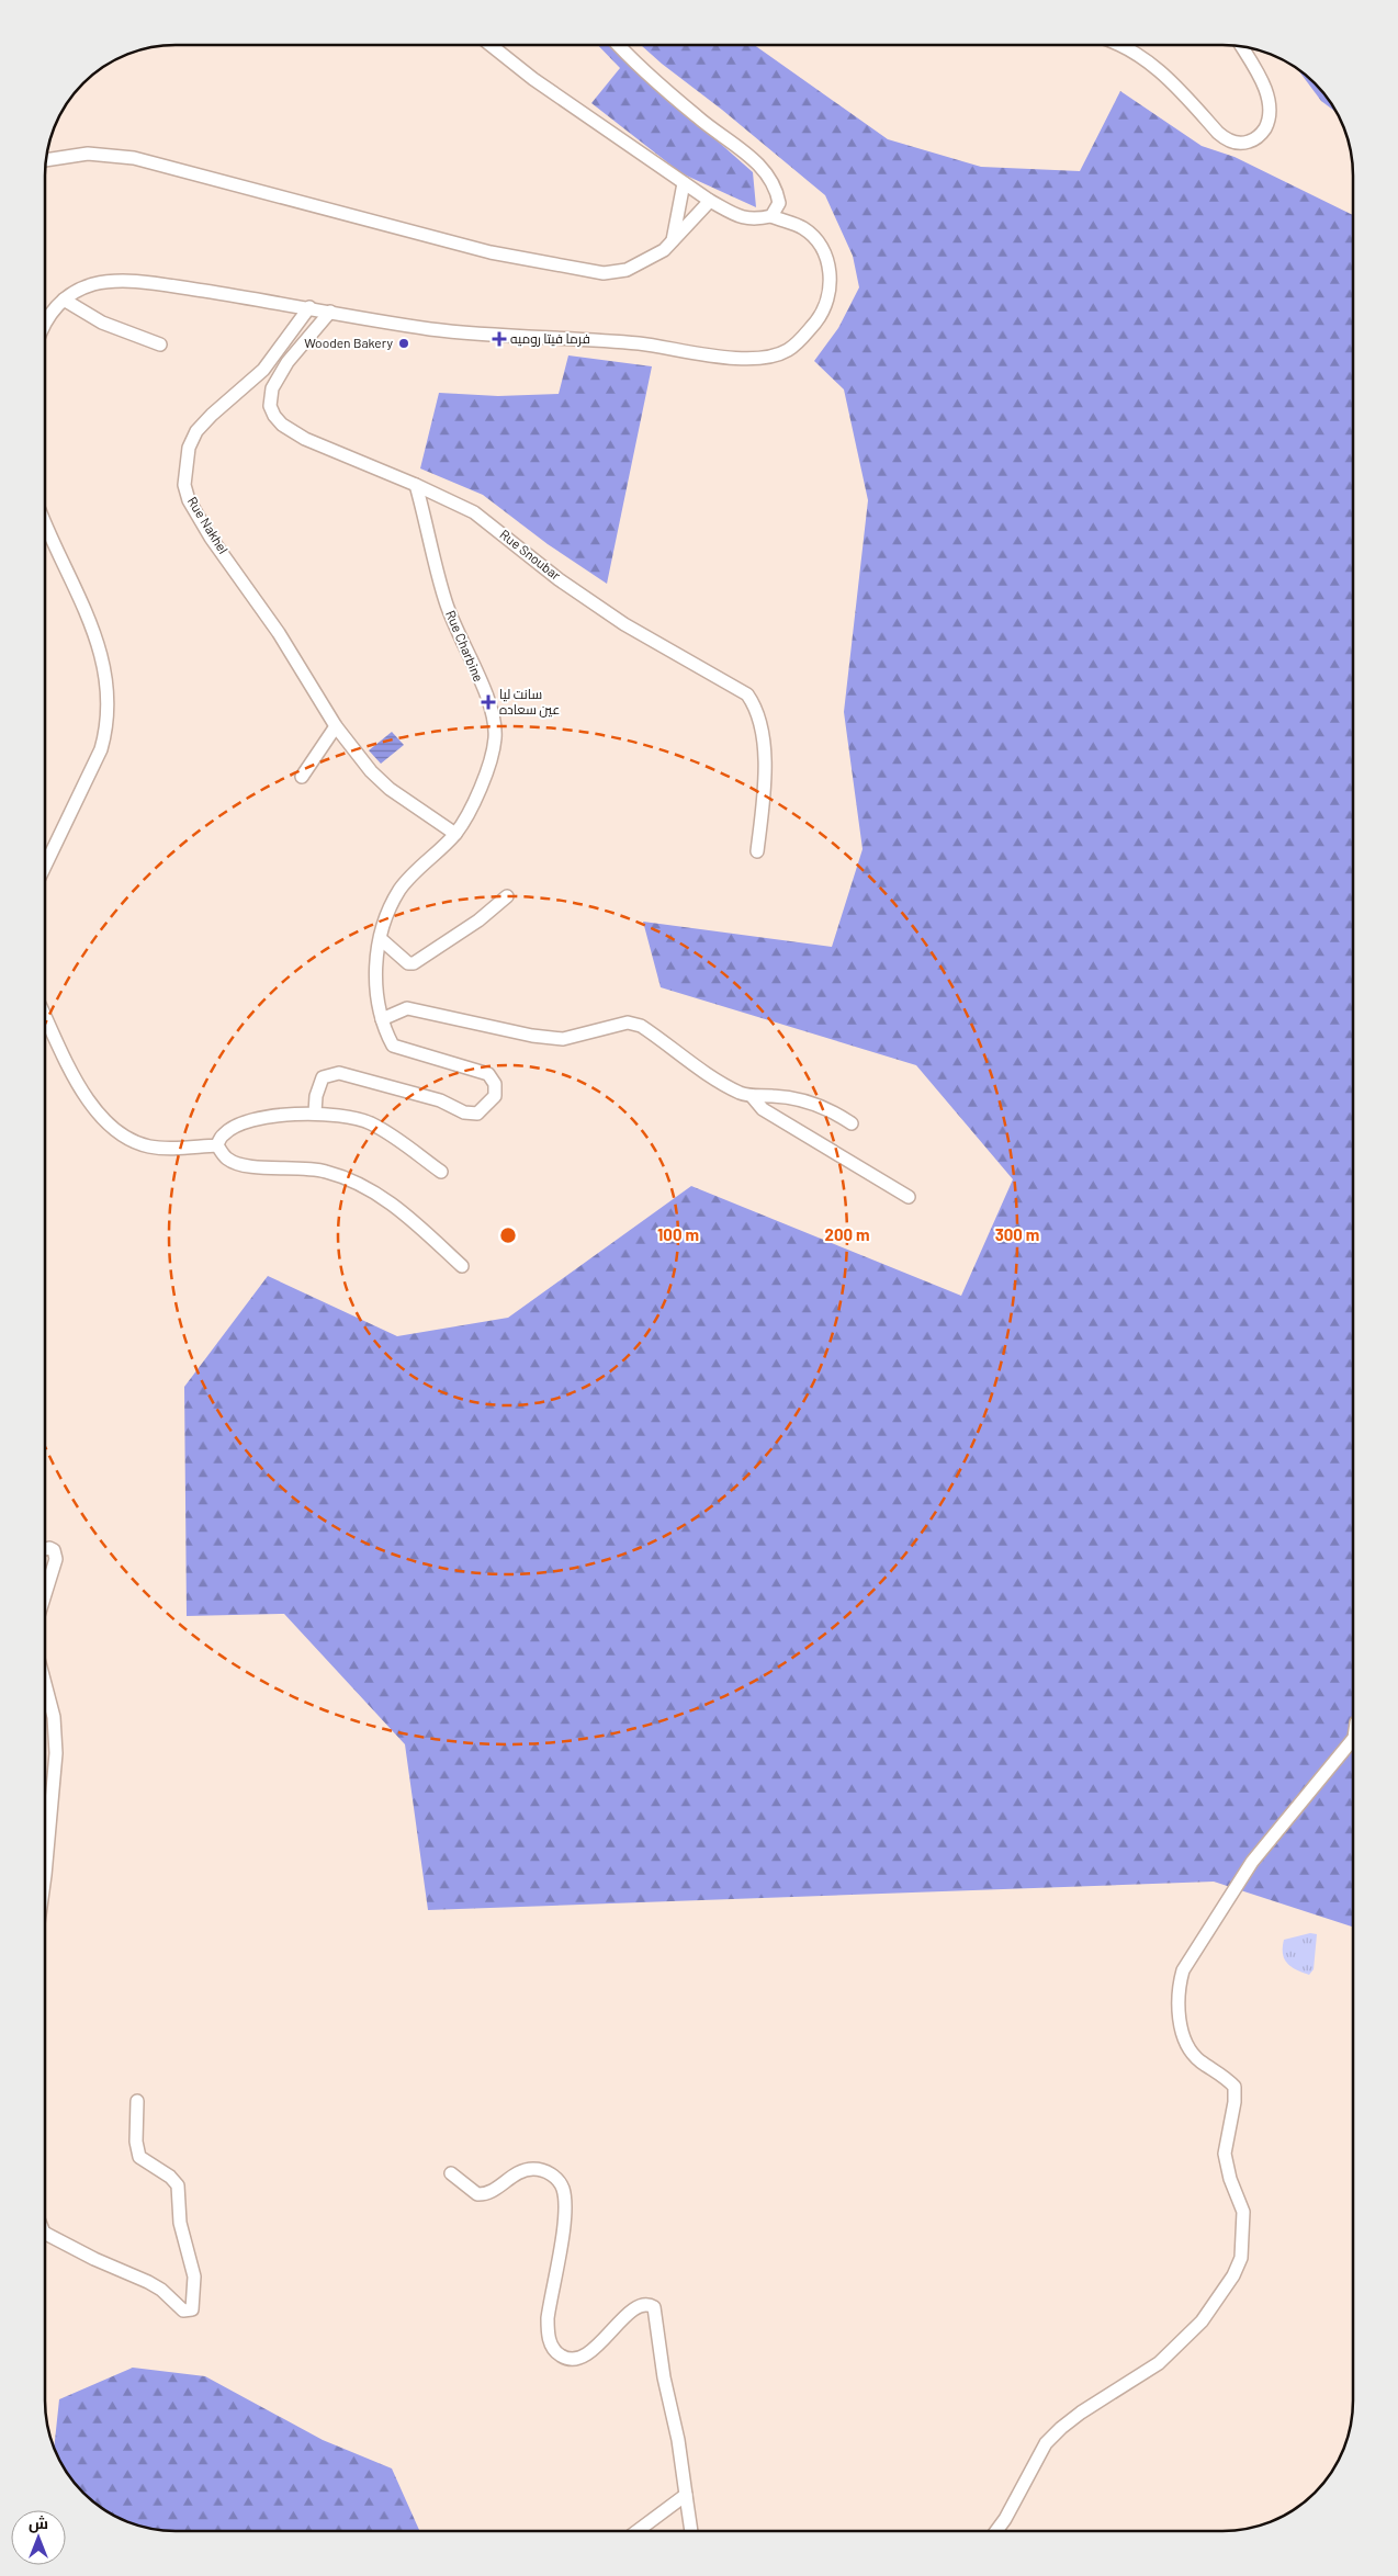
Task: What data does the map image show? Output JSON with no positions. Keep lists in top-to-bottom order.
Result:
{
  "streets": {
    "street": ["Rue Nakhel", "Rue Snoubar", "Rue Charbine"]
  },
  "crossings": [
    ["Rue Nakhel", "Rue Charbine"],
    ["Rue Snoubar", "Rue Charbine"]
  ],
  "places": {
    "health": ["فرما فيتا روميه", "سانت ليا عين سعاده"],
    "other": ["Wooden Bakery"]
  },
  "north": "top",
  "rings": ["100 m", "200 m", "300 m"]
}
